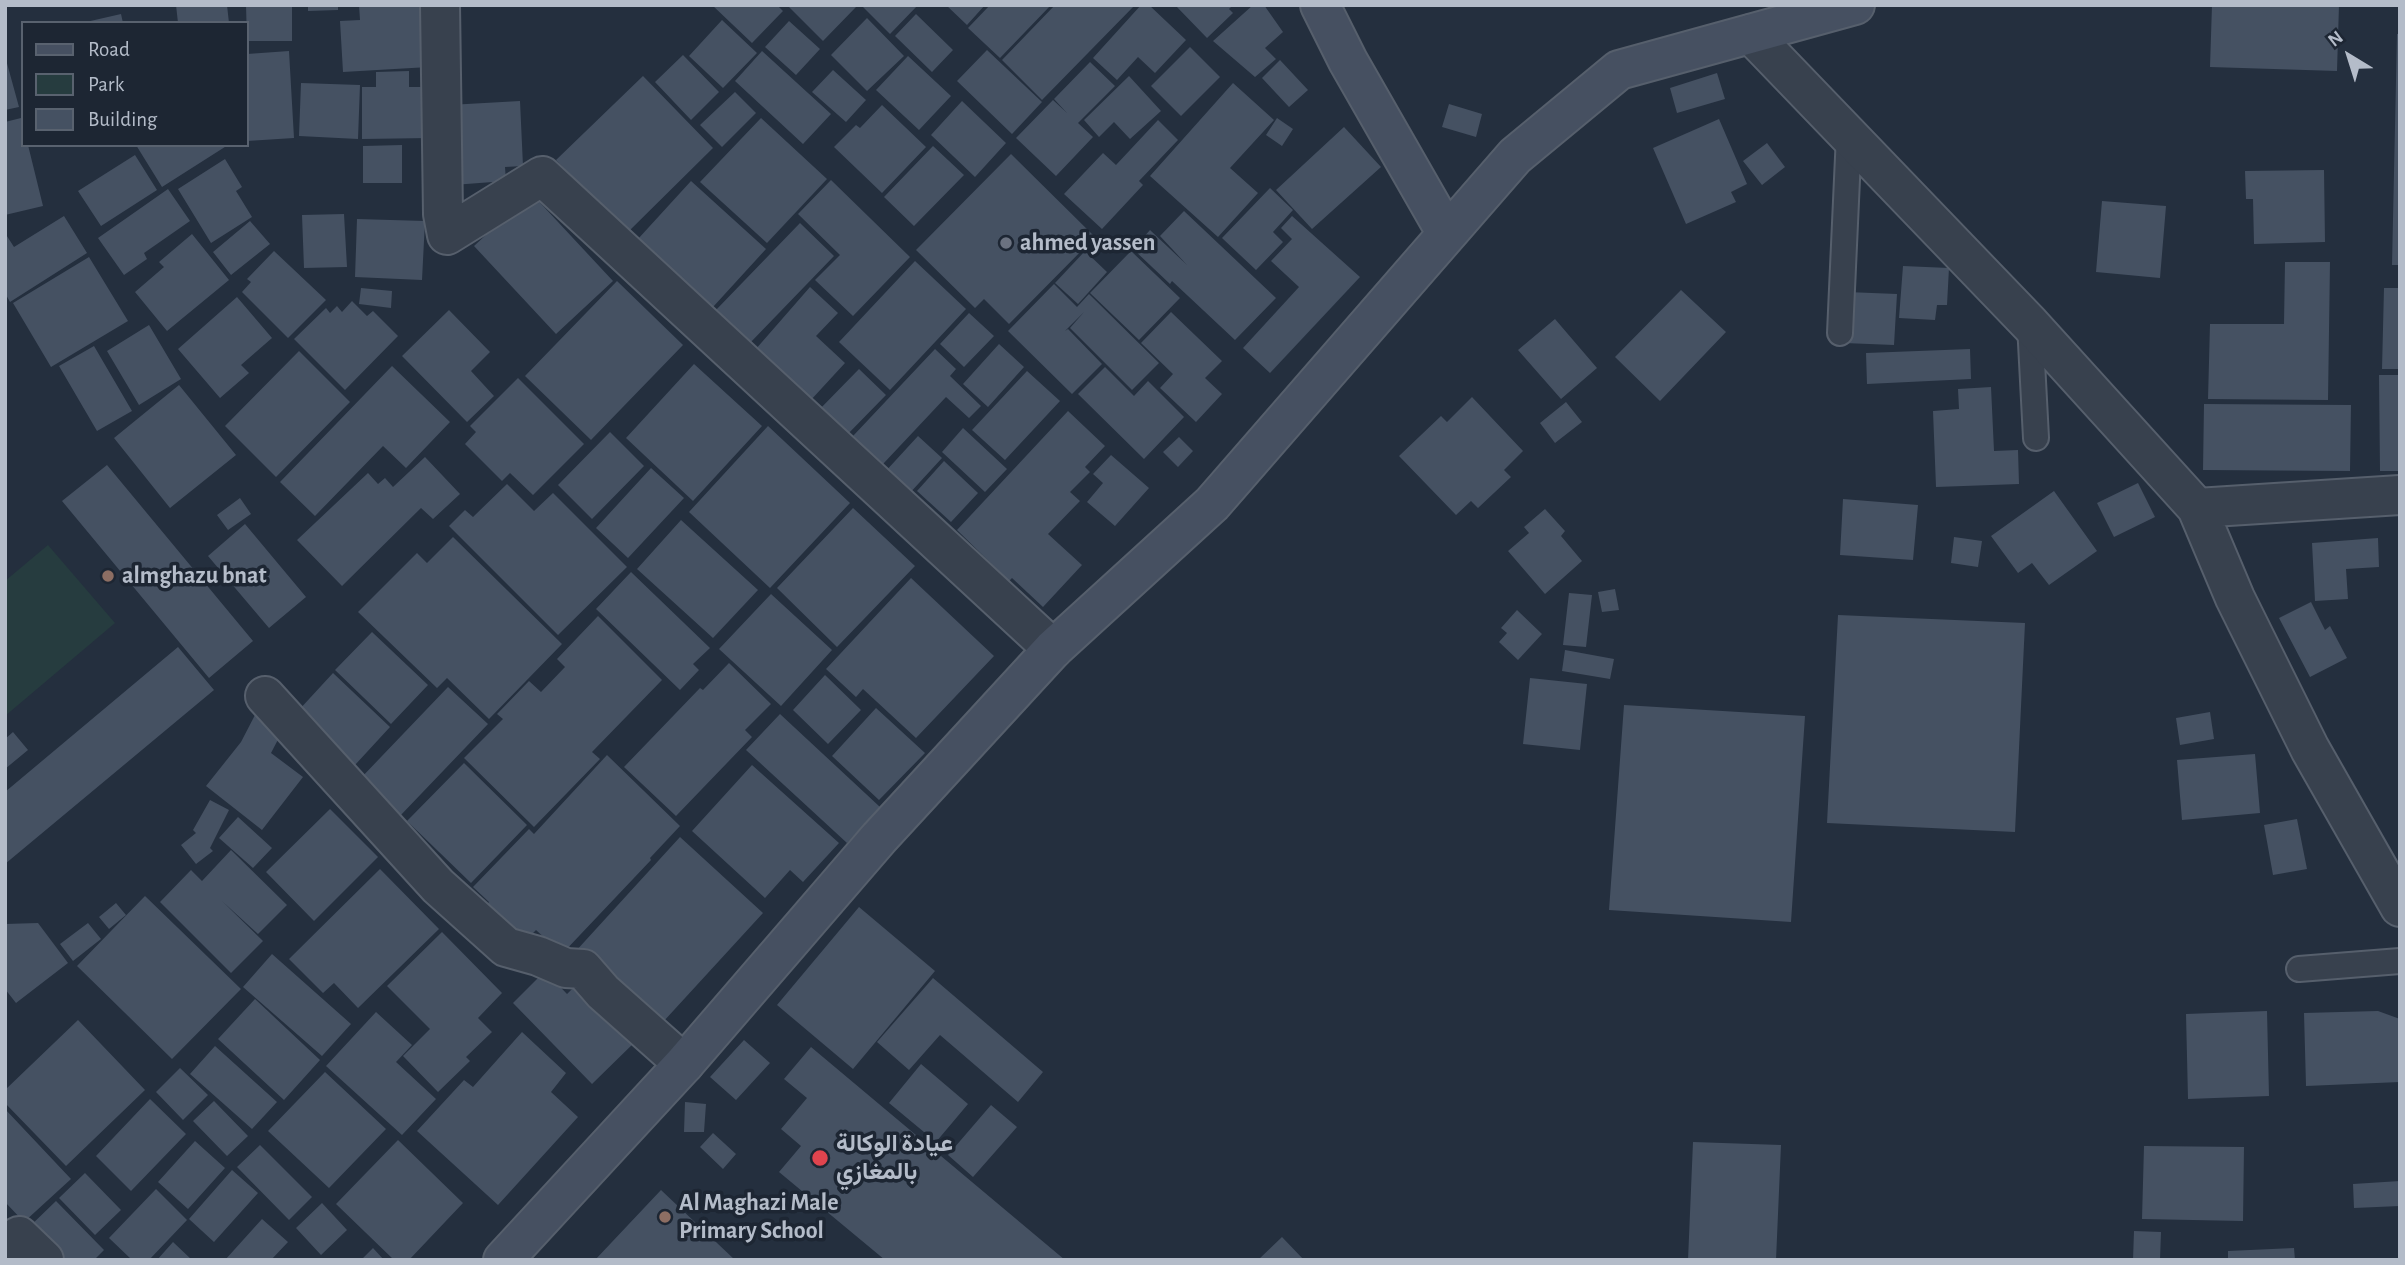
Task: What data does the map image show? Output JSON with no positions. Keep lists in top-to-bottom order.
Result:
{
  "places": [
    "ahmed yassen",
    "almghazu bnat",
    "عيادة الوكالة بالمغازي",
    "Al Maghazi Male Primary School"
  ],
  "legend": ["Road", "Park", "Building"],
  "north": "top left"
}
